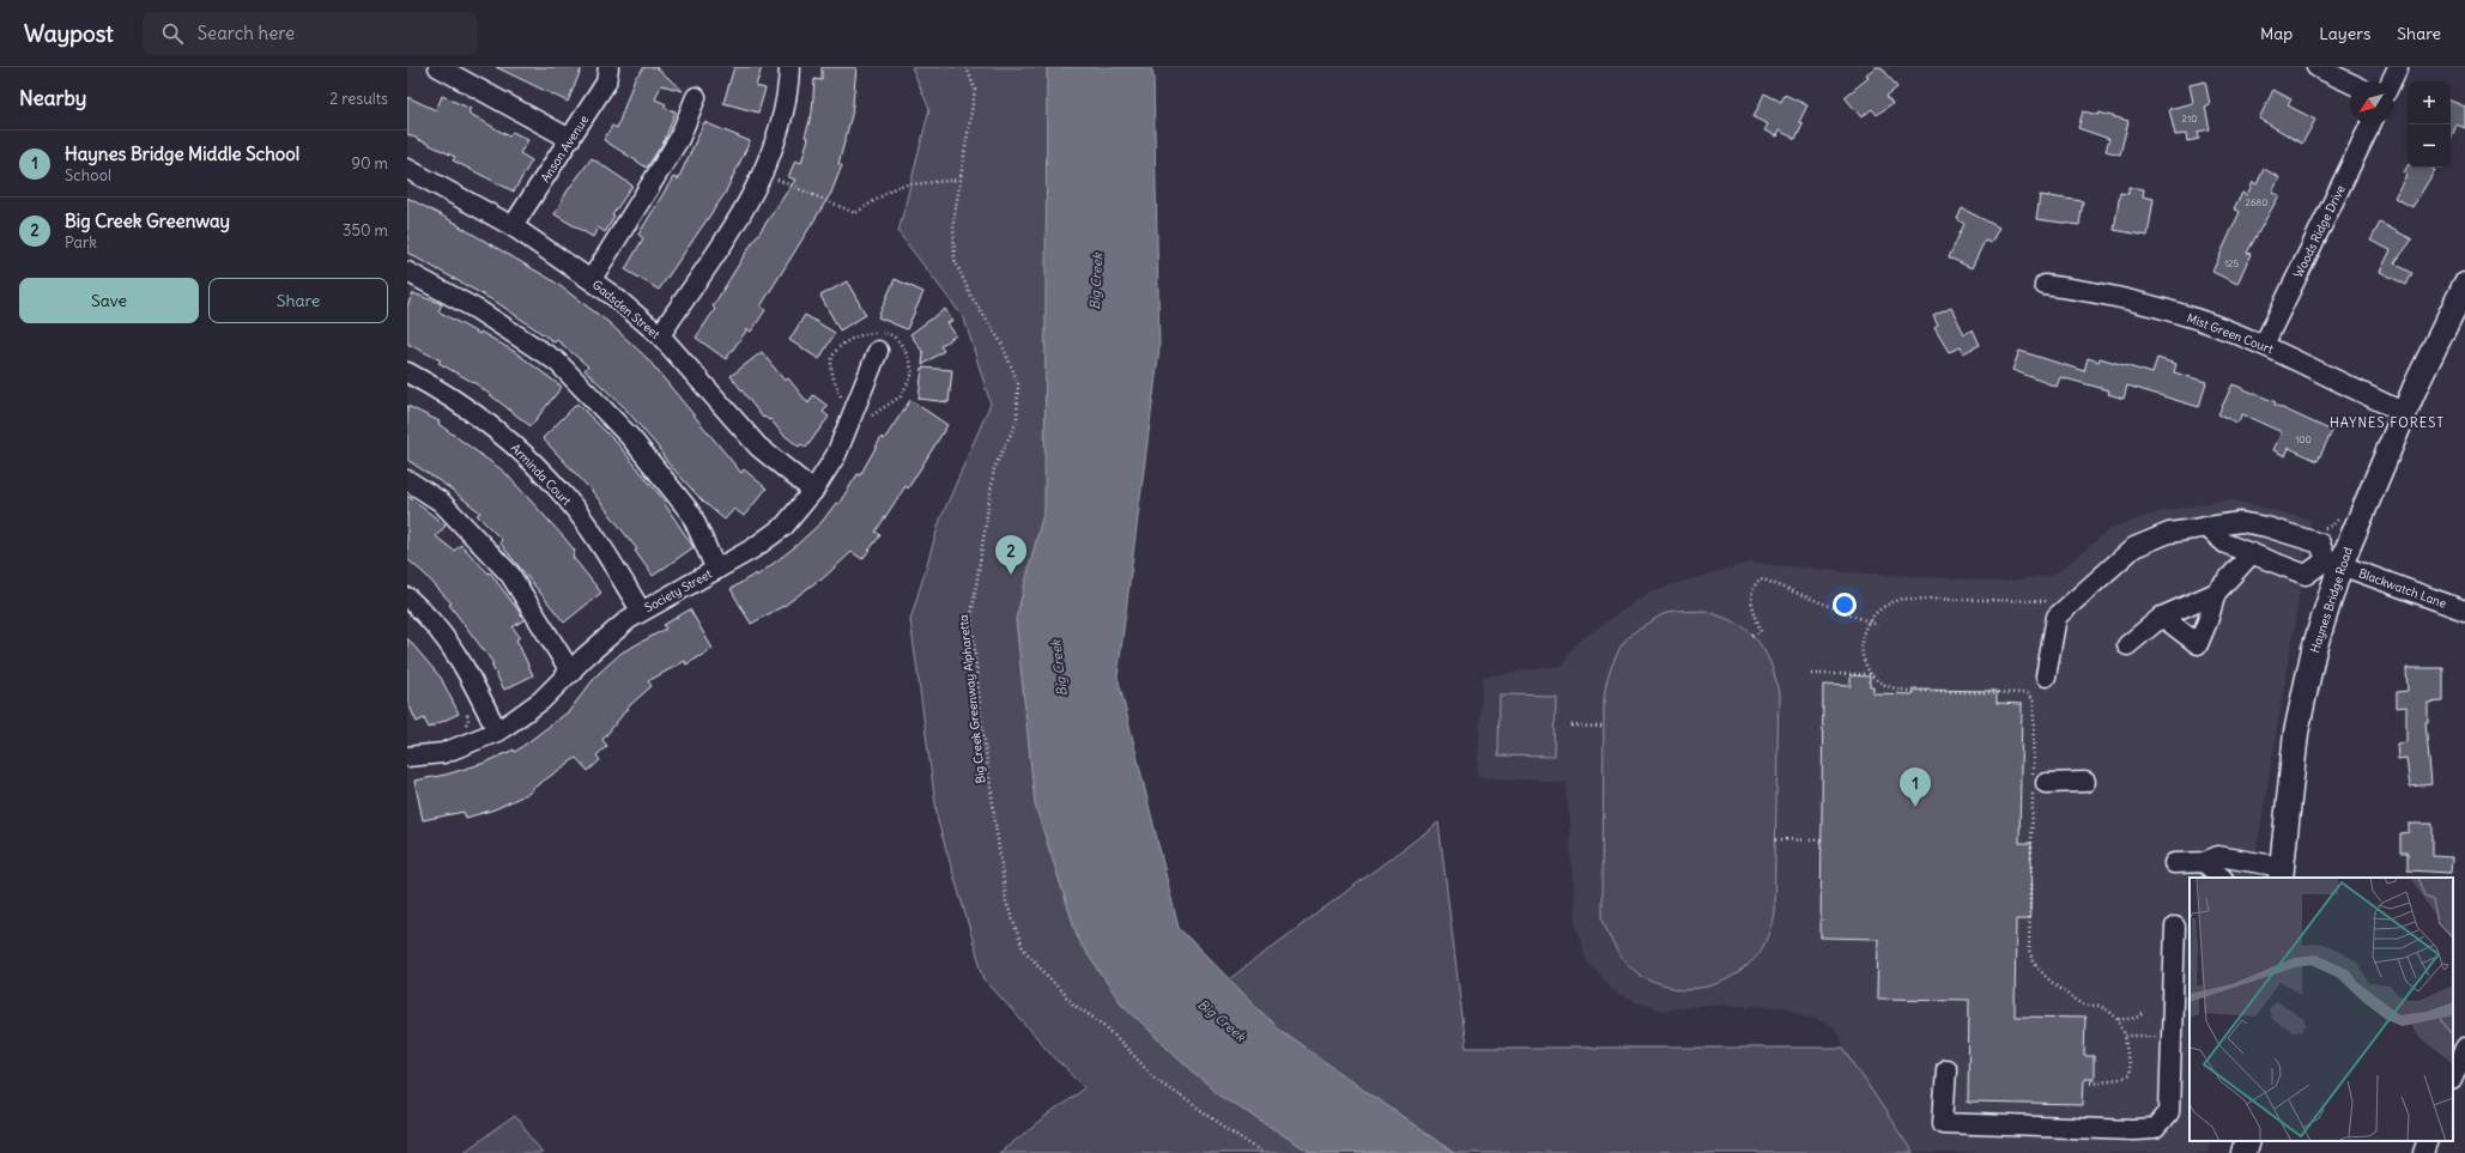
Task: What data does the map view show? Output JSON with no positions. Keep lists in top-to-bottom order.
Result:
{
  "streets": {
    "main road": ["Haynes Bridge Road"],
    "street": [
      "Anson Avenue",
      "Woods Ridge Drive",
      "Gadsden Street",
      "Mist Green Court",
      "Arminda Court",
      "Blackwatch Lane",
      "Society Street"
    ],
    "path": ["Big Creek Greenway Alpharetta"]
  },
  "crossings": [
    ["Anson Avenue", "Gadsden Street"],
    ["Woods Ridge Drive", "Mist Green Court"],
    ["Gadsden Street", "Society Street"],
    ["Mist Green Court", "Haynes Bridge Road"],
    ["Arminda Court", "Society Street"],
    ["Blackwatch Lane", "Haynes Bridge Road"]
  ],
  "districts": ["HAYNES FOREST"],
  "water": ["Big Creek"],
  "house_numbers": [
    "210",
    "2680",
    "125",
    "100"
  ],
  "north": "bottom left",
  "page": {
    "header": "Waypost",
    "search": "Search here",
    "nav": ["Map", "Layers", "Share"],
    "heading": ["Nearby", "2 results"],
    "map_buttons": ["+", "−"],
    "list": [
      {
        "mark": "1",
        "name": "Haynes Bridge Middle School",
        "note": "School",
        "value": "90 m"
      },
      {
        "mark": "2",
        "name": "Big Creek Greenway",
        "note": "Park",
        "value": "350 m"
      }
    ],
    "buttons": ["Save", "Share"],
    "pins": ["2", "1"]
  }
}
